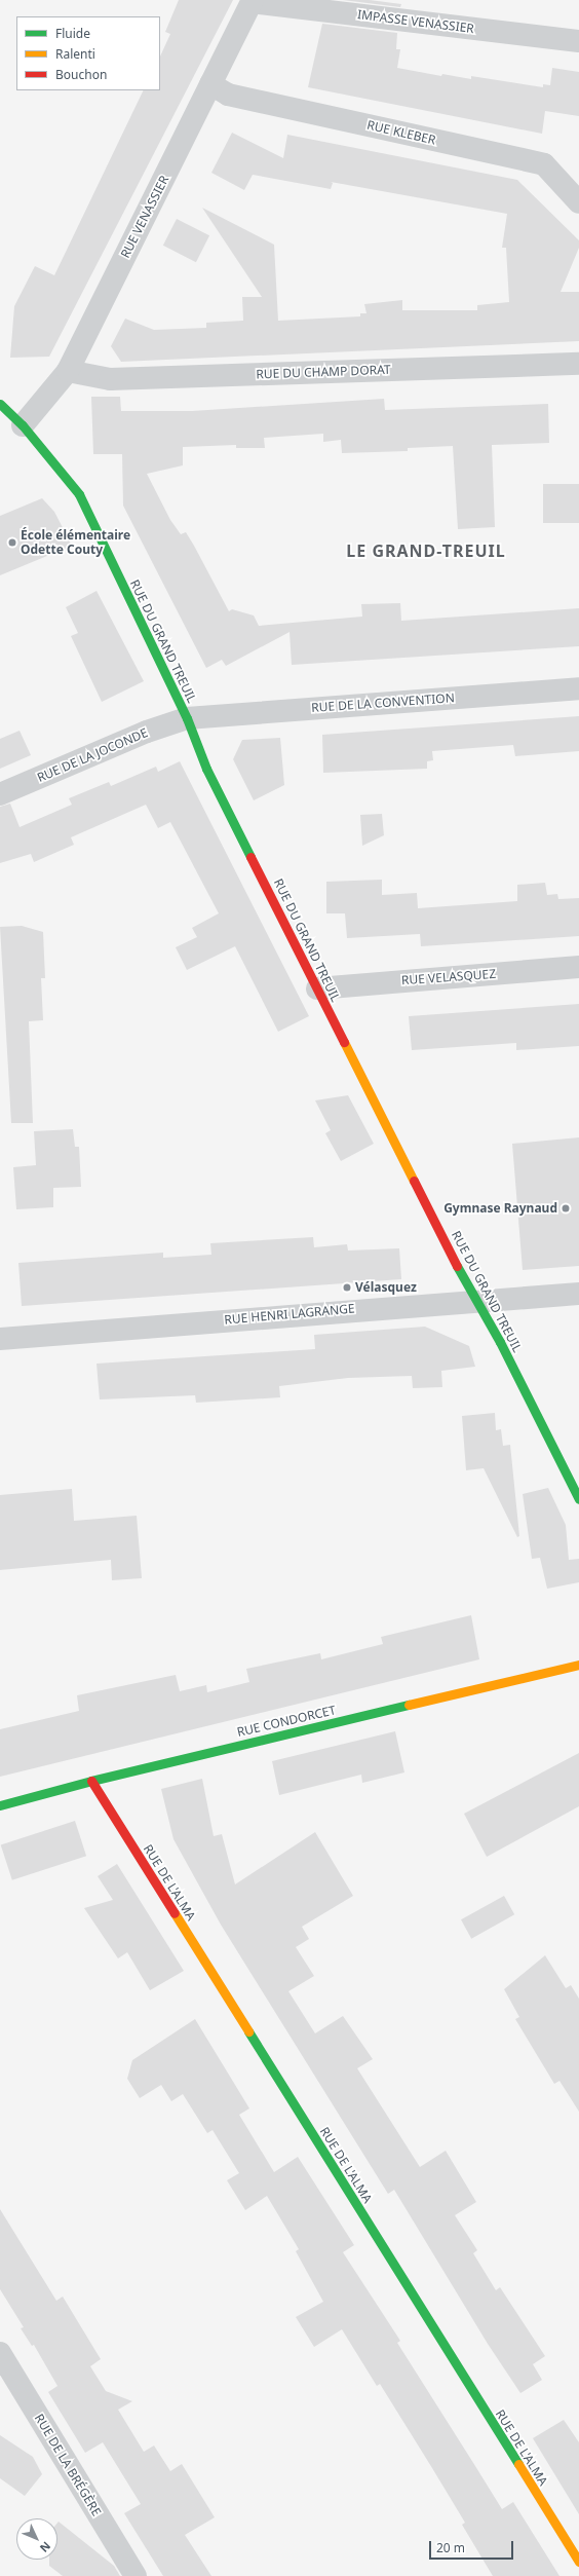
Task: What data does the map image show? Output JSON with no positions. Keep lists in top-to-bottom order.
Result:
{
  "streets": {
    "street": [
      "IMPASSE VENASSIER",
      "RUE KLEBER",
      "RUE VENASSIER",
      "RUE DU CHAMP DORAT",
      "RUE DU GRAND TREUIL",
      "RUE DE LA CONVENTION",
      "RUE DE LA JOCONDE",
      "RUE VELASQUEZ",
      "RUE HENRI LAGRANGE",
      "RUE CONDORCET",
      "RUE DE L'ALMA",
      "RUE DE LA BRÉGÈRE"
    ]
  },
  "crossings": [
    ["IMPASSE VENASSIER", "RUE VENASSIER"],
    ["RUE KLEBER", "RUE VENASSIER"],
    ["RUE VENASSIER", "RUE DU CHAMP DORAT"],
    ["RUE VENASSIER", "RUE DU GRAND TREUIL"],
    ["RUE DU GRAND TREUIL", "RUE DE LA CONVENTION"],
    ["RUE DU GRAND TREUIL", "RUE DE LA JOCONDE"],
    ["RUE DU GRAND TREUIL", "RUE VELASQUEZ"],
    ["RUE DU GRAND TREUIL", "RUE HENRI LAGRANGE"],
    ["RUE DE LA CONVENTION", "RUE DE LA JOCONDE"],
    ["RUE CONDORCET", "RUE DE L'ALMA"]
  ],
  "districts": ["LE GRAND-TREUIL"],
  "places": ["École élémentaire Odette Couty", "Gymnase Raynaud", "Vélasquez"],
  "legend": ["Fluide", "Ralenti", "Bouchon"],
  "scale_bar": "20 m",
  "north": "bottom right"
}
